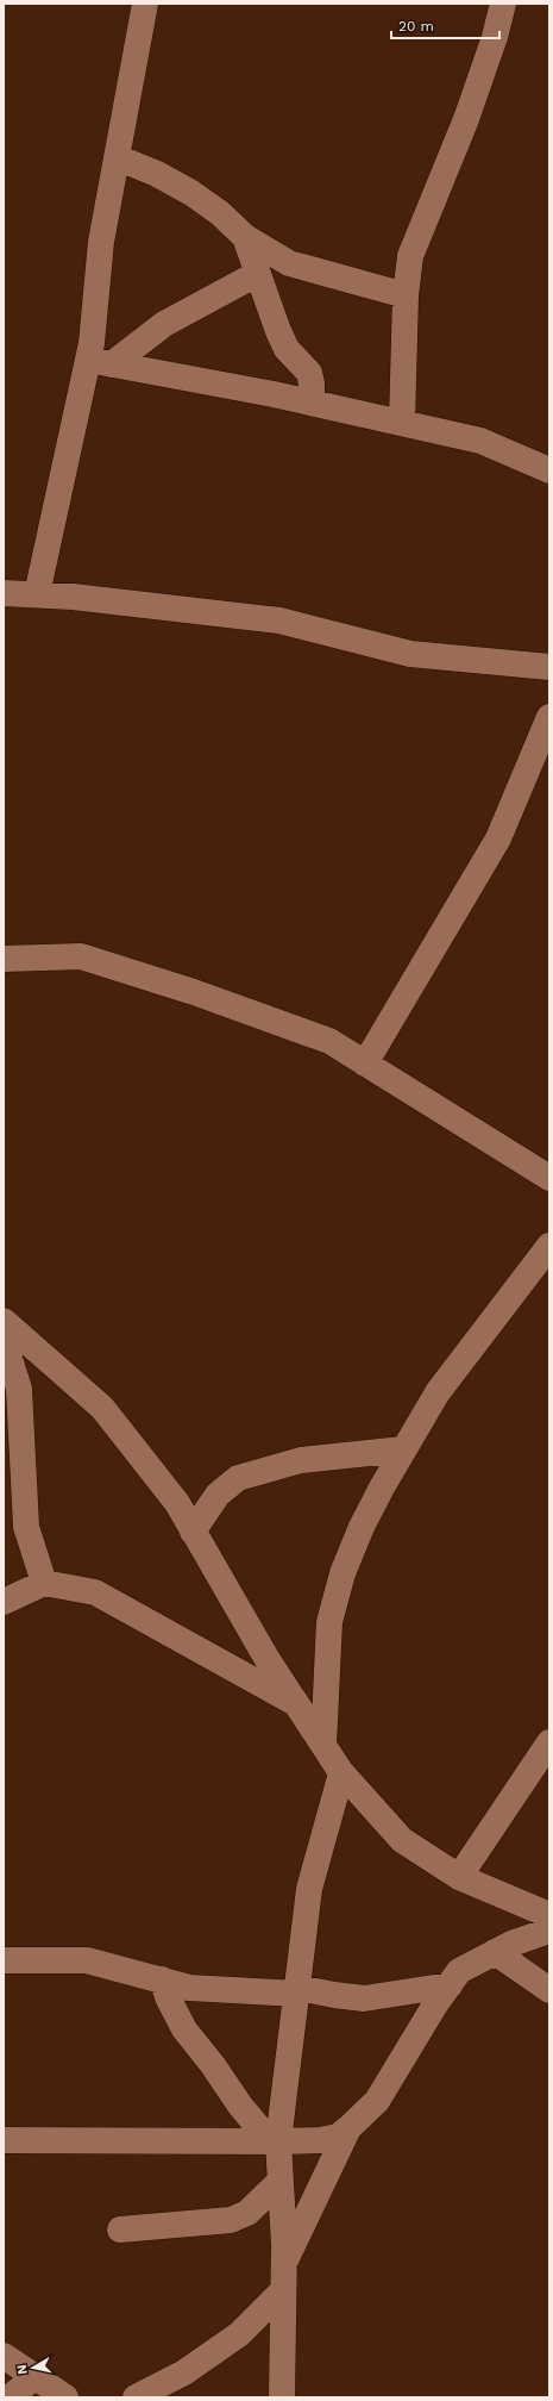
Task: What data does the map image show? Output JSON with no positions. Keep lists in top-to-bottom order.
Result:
{
  "scale_bar": "20 m",
  "north": "left"
}
